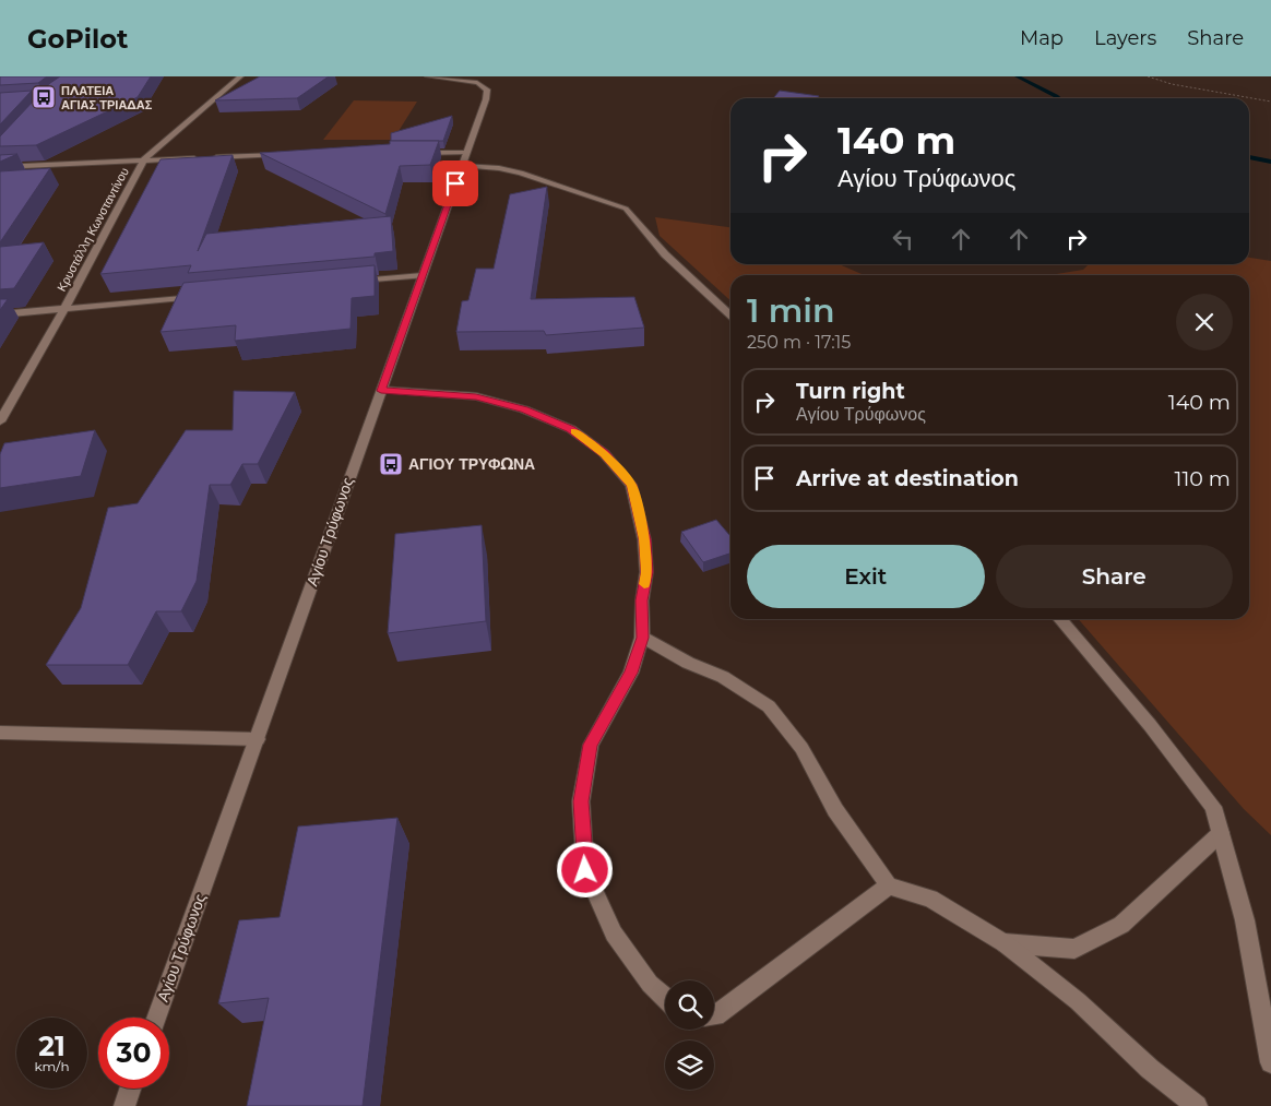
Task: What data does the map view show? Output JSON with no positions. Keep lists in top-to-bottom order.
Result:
{
  "streets": {
    "street": ["Κρυστάλλη Κωνσταντίνου", "Αγίου Τρύφωνος"]
  },
  "places": {
    "bus stop": ["ΠΛΑΤΕΙΑ ΑΓΙΑΣ ΤΡΙΑΔΑΣ", "ΑΓΙΟΥ ΤΡΥΦΩΝΑ"]
  },
  "page": {
    "header": "GoPilot",
    "nav": ["Map", "Layers", "Share"],
    "turn": ["140 m", "Αγίου Τρύφωνος"],
    "heading": ["1 min", "250 m · 17:15"],
    "list": [
      {
        "name": "Turn right",
        "note": "Αγίου Τρύφωνος",
        "value": "140 m"
      },
      {
        "name": "Arrive at destination",
        "value": "110 m"
      }
    ],
    "buttons": ["Exit", "Share"],
    "speed": "21 km/h",
    "limit": "30"
  }
}
